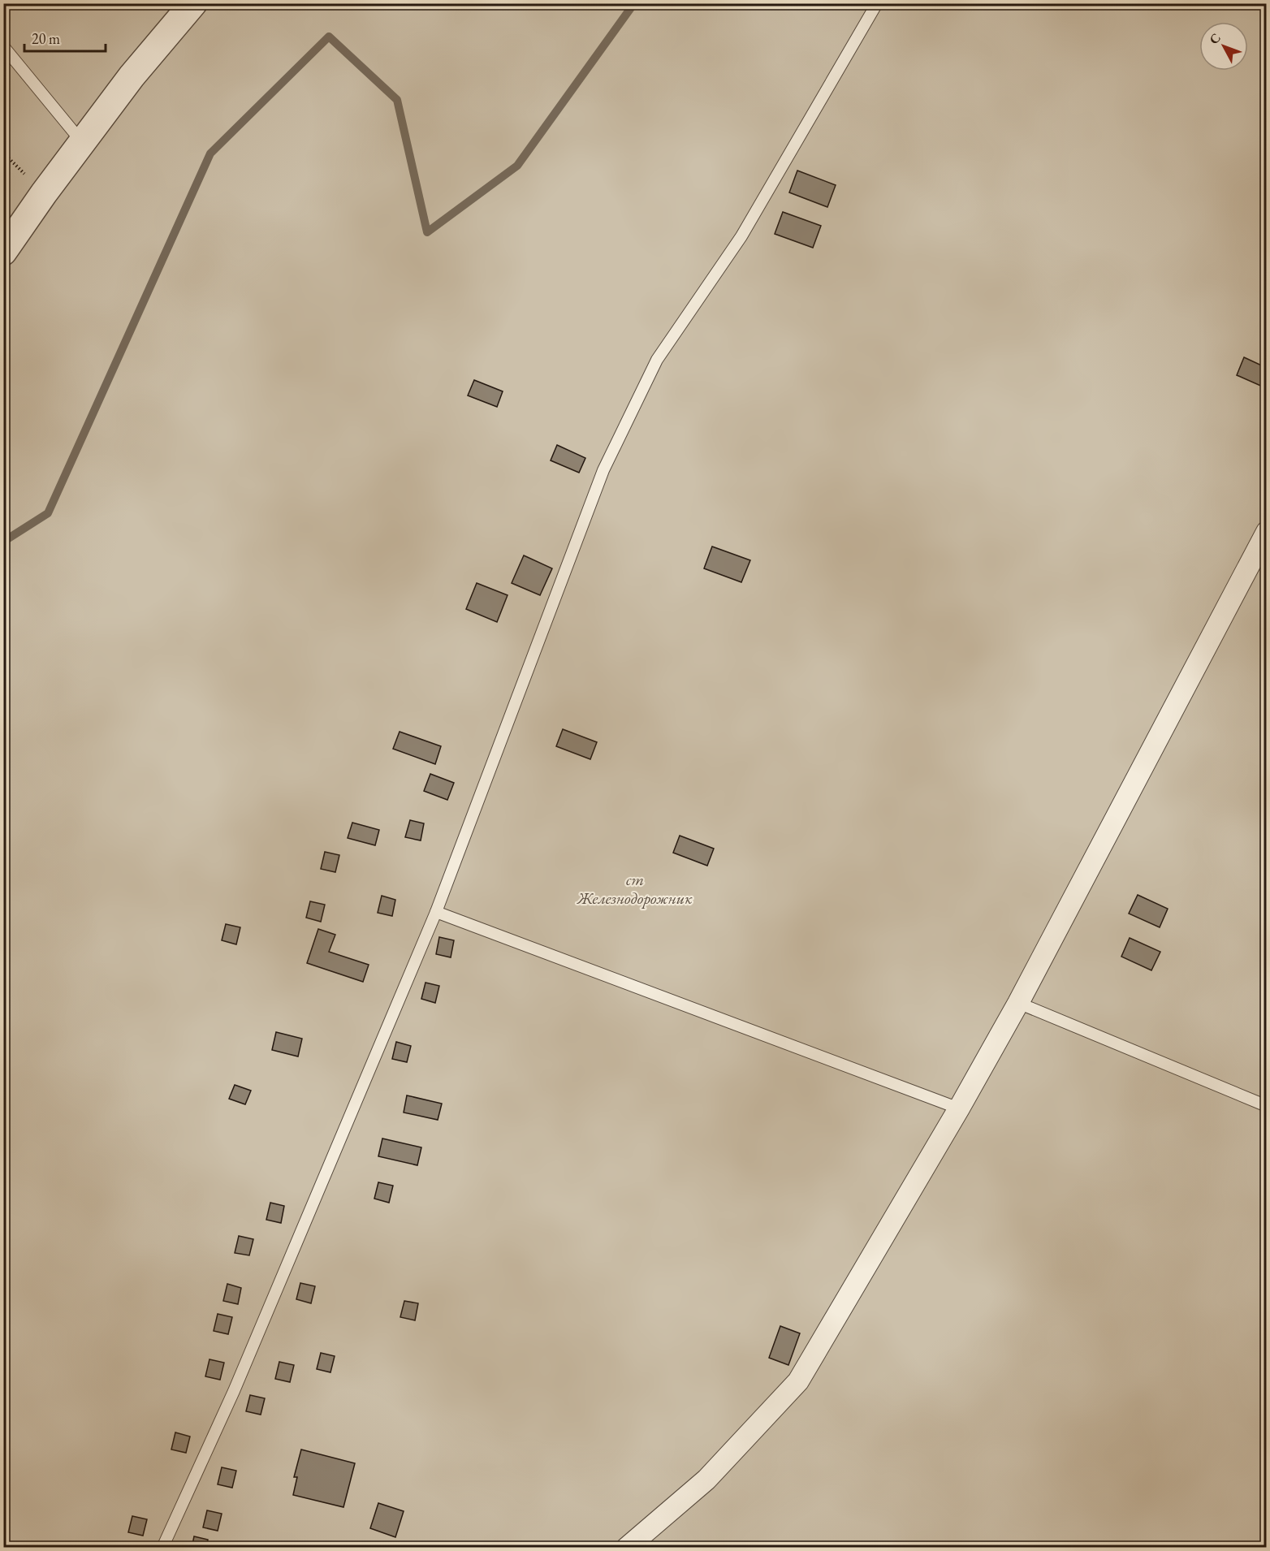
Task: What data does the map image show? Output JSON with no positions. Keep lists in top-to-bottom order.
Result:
{
  "parks": ["ст Железнодорожник"],
  "scale_bar": "20 m",
  "north": "top left"
}
